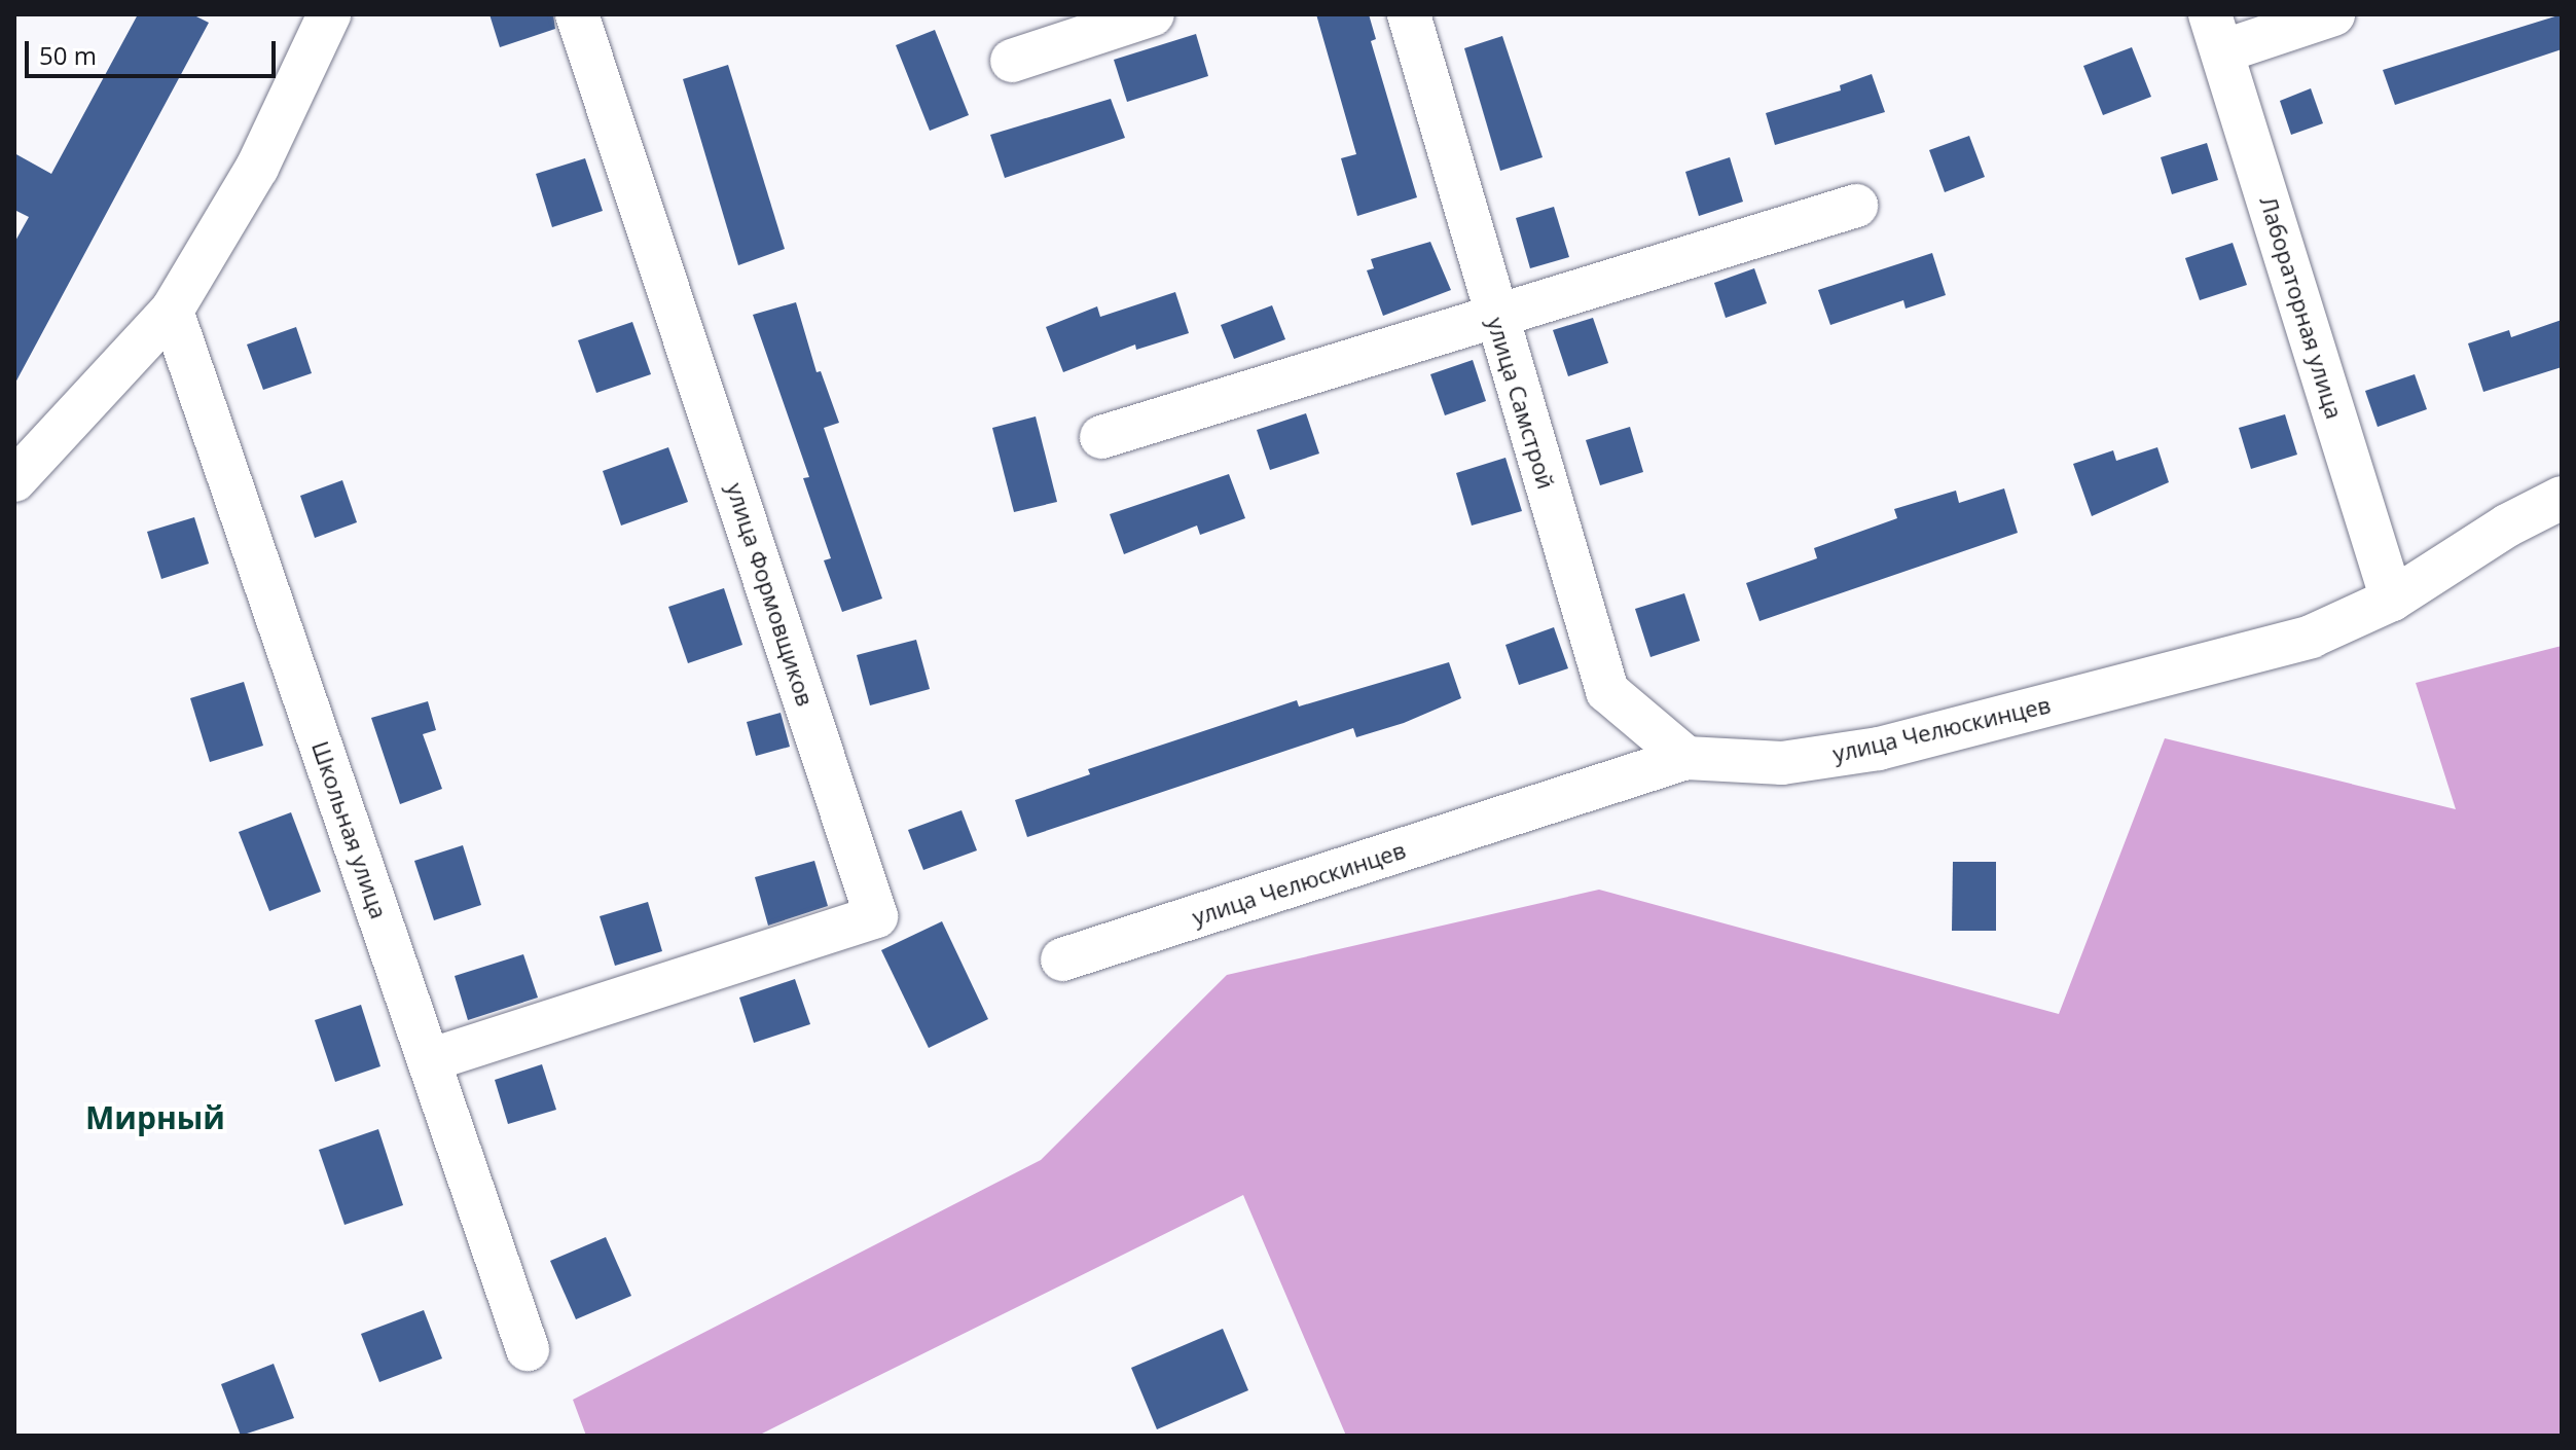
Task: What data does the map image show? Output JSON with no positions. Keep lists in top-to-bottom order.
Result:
{
  "streets": {
    "street": [
      "Лабораторная улица",
      "улица Самстрой",
      "улица Формовщиков",
      "улица Челюскинцев",
      "Школьная улица"
    ]
  },
  "crossings": [
    ["Лабораторная улица", "улица Челюскинцев"],
    ["улица Самстрой", "улица Челюскинцев"],
    ["улица Формовщиков", "Школьная улица"]
  ],
  "districts": ["Мирный"],
  "scale_bar": "50 m"
}
